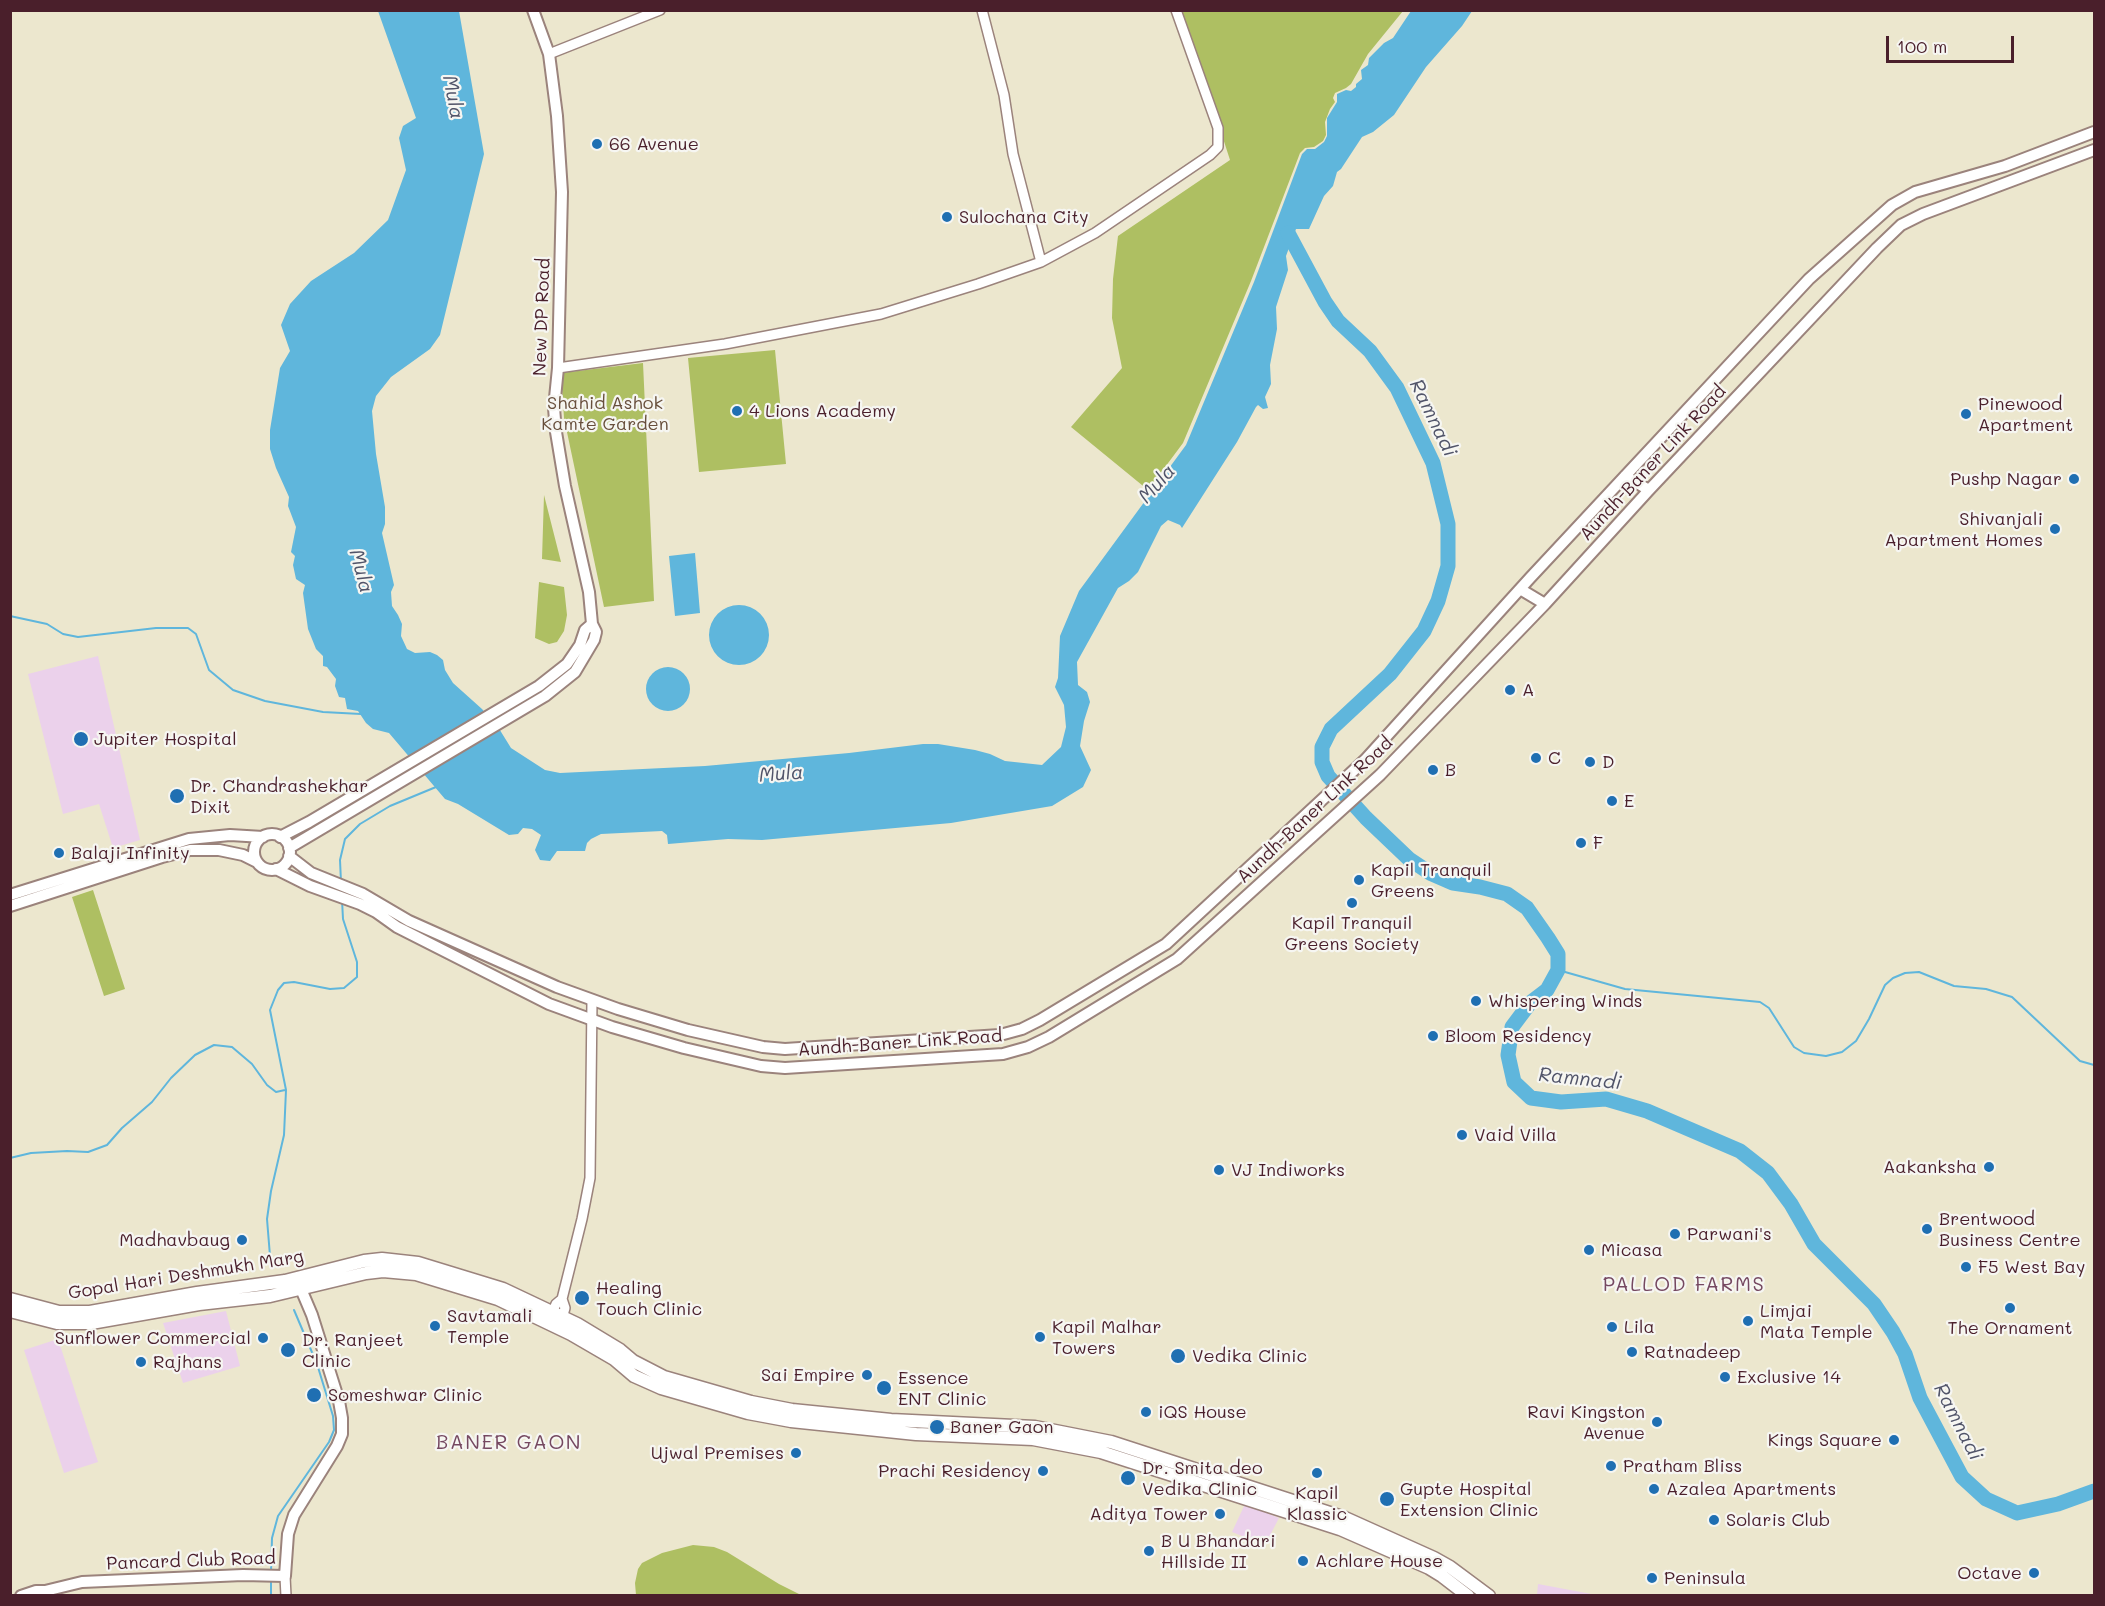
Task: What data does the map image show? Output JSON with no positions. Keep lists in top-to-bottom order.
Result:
{
  "streets": {
    "main road": [
      "New DP Road",
      "Aundh-Baner Link Road",
      "Gopal Hari Deshmukh Marg",
      "Pancard Club Road"
    ]
  },
  "crossings": [
    ["Gopal Hari Deshmukh Marg", "Pancard Club Road"]
  ],
  "districts": ["PALLOD FARMS", "BANER GAON"],
  "water": ["Mula", "Ramnadi"],
  "parks": ["Shahid Ashok Kamte Garden"],
  "places": [
    "66 Avenue",
    "Sulochana City",
    "4 Lions Academy",
    "Pinewood Apartment",
    "Pushp Nagar",
    "Shivanjali Apartment Homes",
    "A",
    "Jupiter Hospital",
    "C",
    "D",
    "B",
    "Dr. Chandrashekhar Dixit",
    "E",
    "F",
    "Balaji Infinity",
    "Kapil Tranquil Greens",
    "Kapil Tranquil Greens Society",
    "Whispering Winds",
    "Bloom Residency",
    "Vaid Villa",
    "Aakanksha",
    "VJ Indiworks",
    "Brentwood Business Centre",
    "Parwani's",
    "Madhavbaug",
    "Micasa",
    "F5 West Bay",
    "Healing Touch Clinic",
    "The Ornament",
    "Limjai Mata Temple",
    "Savtamali Temple",
    "Lila",
    "Kapil Malhar Towers",
    "Sunflower Commercial",
    "Dr. Ranjeet Clinic",
    "Ratnadeep",
    "Vedika Clinic",
    "Rajhans",
    "Sai Empire",
    "Exclusive 14",
    "Essence ENT Clinic",
    "Someshwar Clinic",
    "iQS House",
    "Ravi Kingston Avenue",
    "Baner Gaon",
    "Kings Square",
    "Ujwal Premises",
    "Pratham Bliss",
    "Prachi Residency",
    "Kapil Klassic",
    "Dr. Smita deo Vedika Clinic",
    "Azalea Apartments",
    "Gupte Hospital Extension Clinic",
    "Aditya Tower",
    "Solaris Club",
    "B U Bhandari Hillside II",
    "Achlare House",
    "Octave",
    "Peninsula"
  ],
  "scale_bar": "100 m"
}
